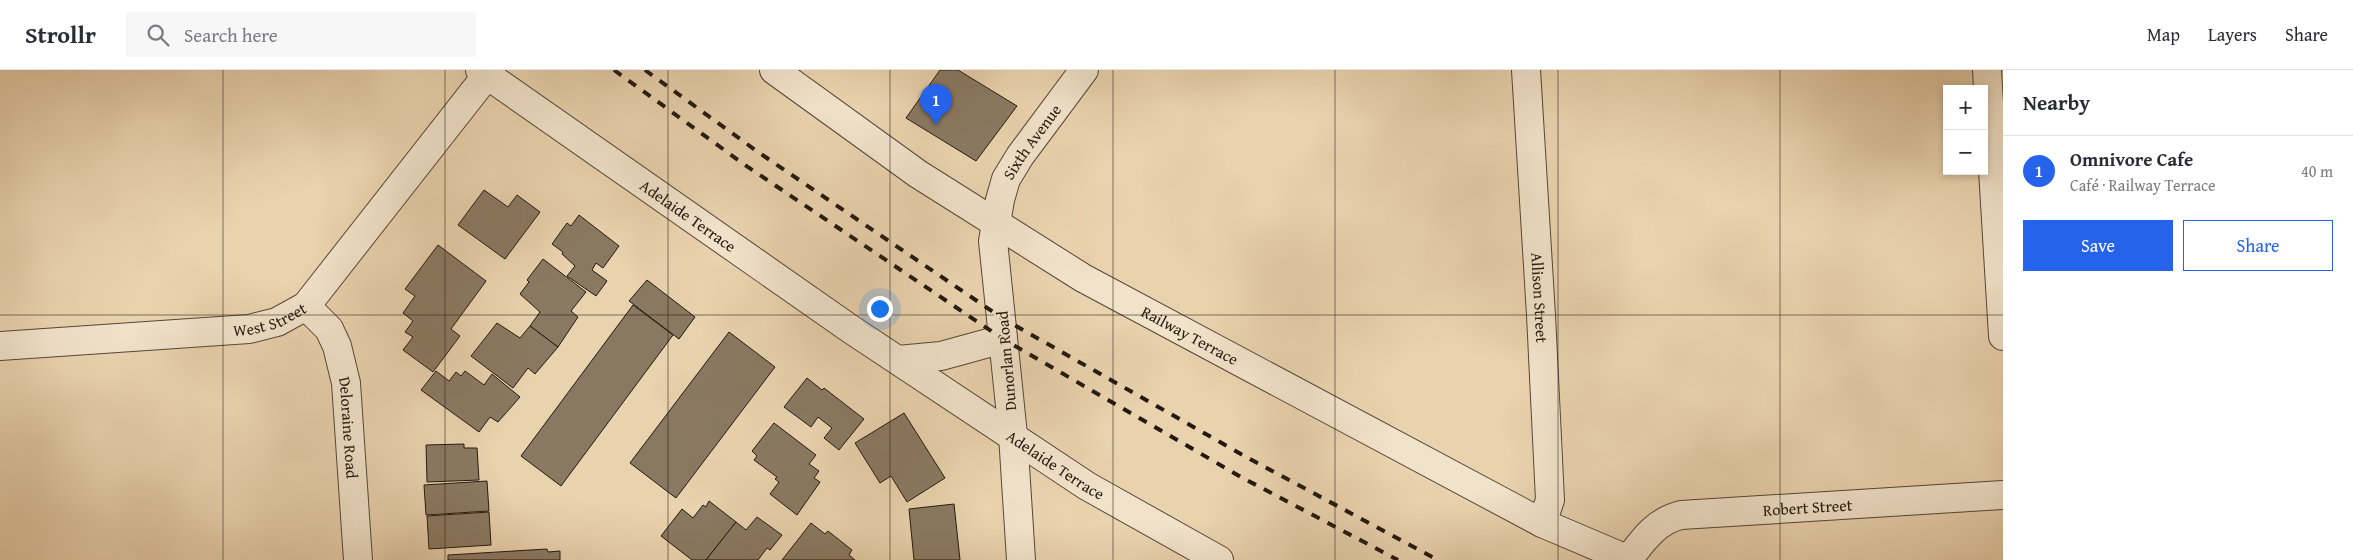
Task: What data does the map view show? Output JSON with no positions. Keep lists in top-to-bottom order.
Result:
{
  "streets": {
    "street": [
      "Sixth Avenue",
      "Adelaide Terrace",
      "Allison Street",
      "West Street",
      "Railway Terrace",
      "Dunorlan Road",
      "Deloraine Road",
      "Robert Street"
    ]
  },
  "crossings": [
    ["Sixth Avenue", "Railway Terrace"],
    ["Sixth Avenue", "Dunorlan Road"],
    ["Adelaide Terrace", "West Street"],
    ["Adelaide Terrace", "Dunorlan Road"],
    ["Allison Street", "Railway Terrace"],
    ["West Street", "Deloraine Road"],
    ["Railway Terrace", "Dunorlan Road"],
    ["Railway Terrace", "Robert Street"]
  ],
  "page": {
    "header": "Strollr",
    "search": "Search here",
    "nav": ["Map", "Layers", "Share"],
    "heading": "Nearby",
    "pins": "1",
    "map_buttons": ["+", "−"],
    "list": [
      {
        "mark": "1",
        "name": "Omnivore Cafe",
        "note": "Café · Railway Terrace",
        "value": "40 m"
      }
    ],
    "buttons": ["Save", "Share"]
  }
}
